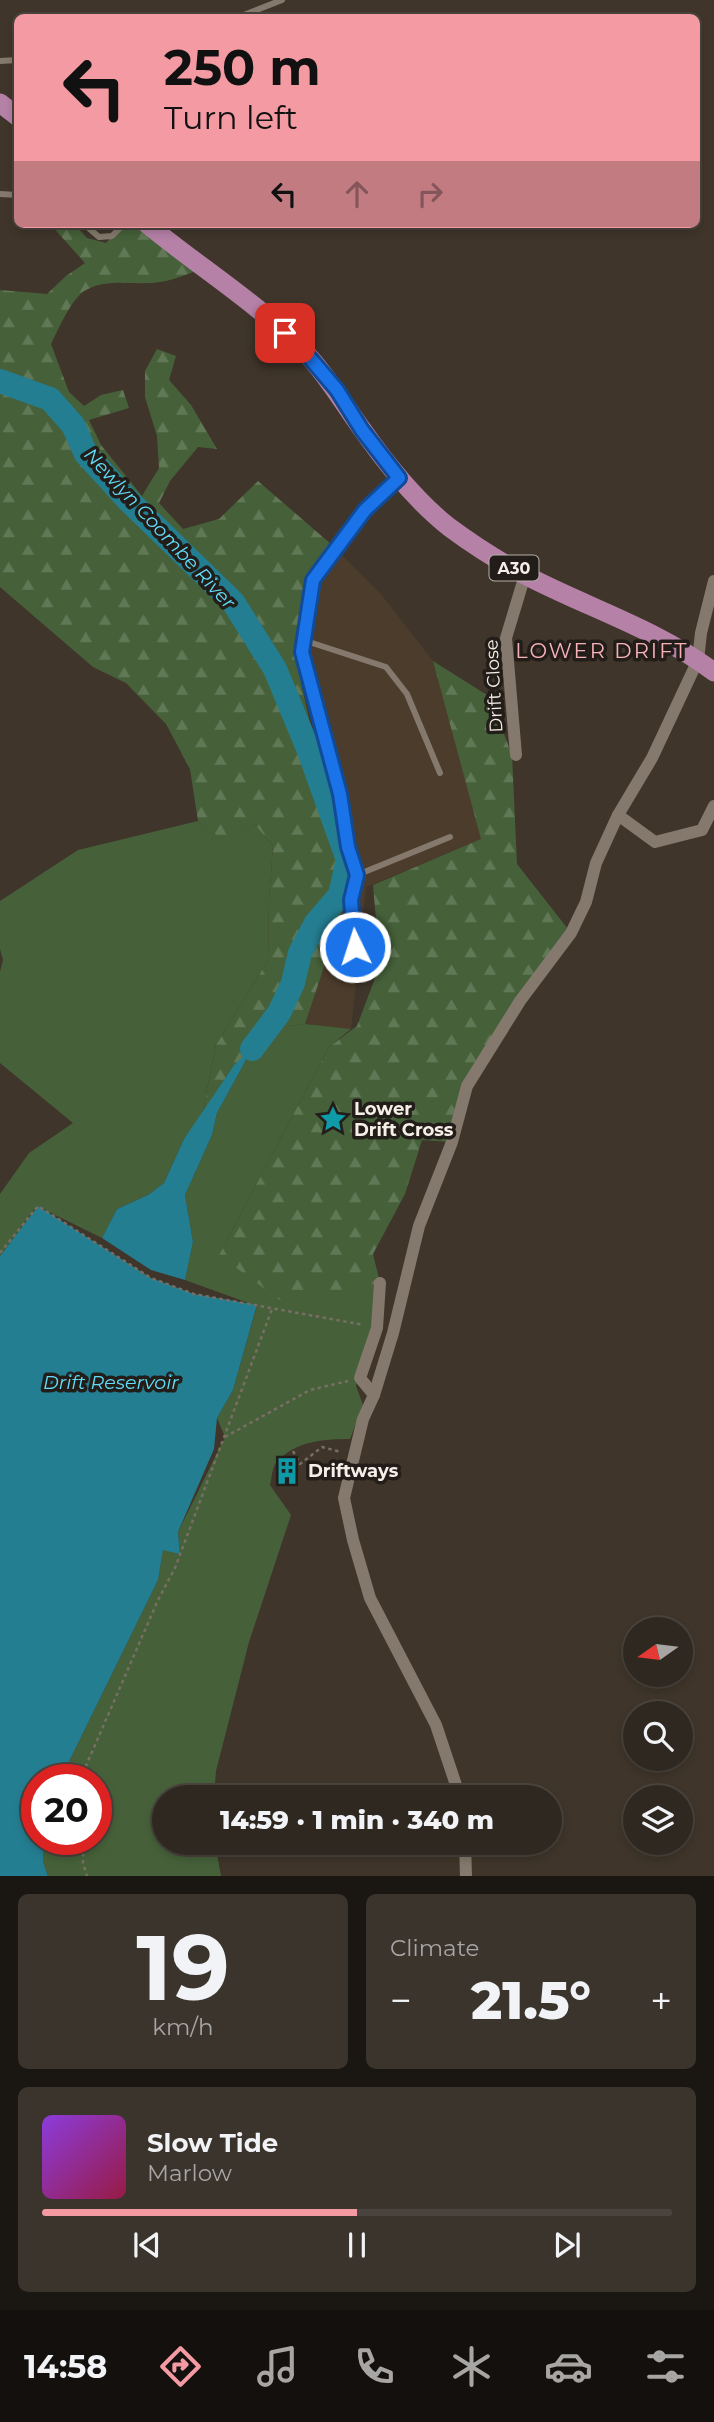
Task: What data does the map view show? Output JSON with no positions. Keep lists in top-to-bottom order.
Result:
{
  "streets": {
    "main road": ["A30"],
    "street": ["Drift Close"]
  },
  "crossings": [
    ["A30", "Drift Close"]
  ],
  "districts": ["LOWER DRIFT"],
  "water": ["Newlyn Coombe River", "Drift Reservoir"],
  "places": {
    "place": ["Lower Drift Cross"],
    "building": ["Driftways"]
  },
  "north": "left",
  "page": {
    "turn": ["250 m", "Turn left"],
    "limit": "20",
    "trip": "14:59 · 1 min · 340 m",
    "tile": [
      ["19", "km/h"],
      "Climate"
    ],
    "heat": ["−", "21.5°", "+"],
    "song": ["Slow Tide", "Marlow"],
    "tabs": "14:58"
  }
}
